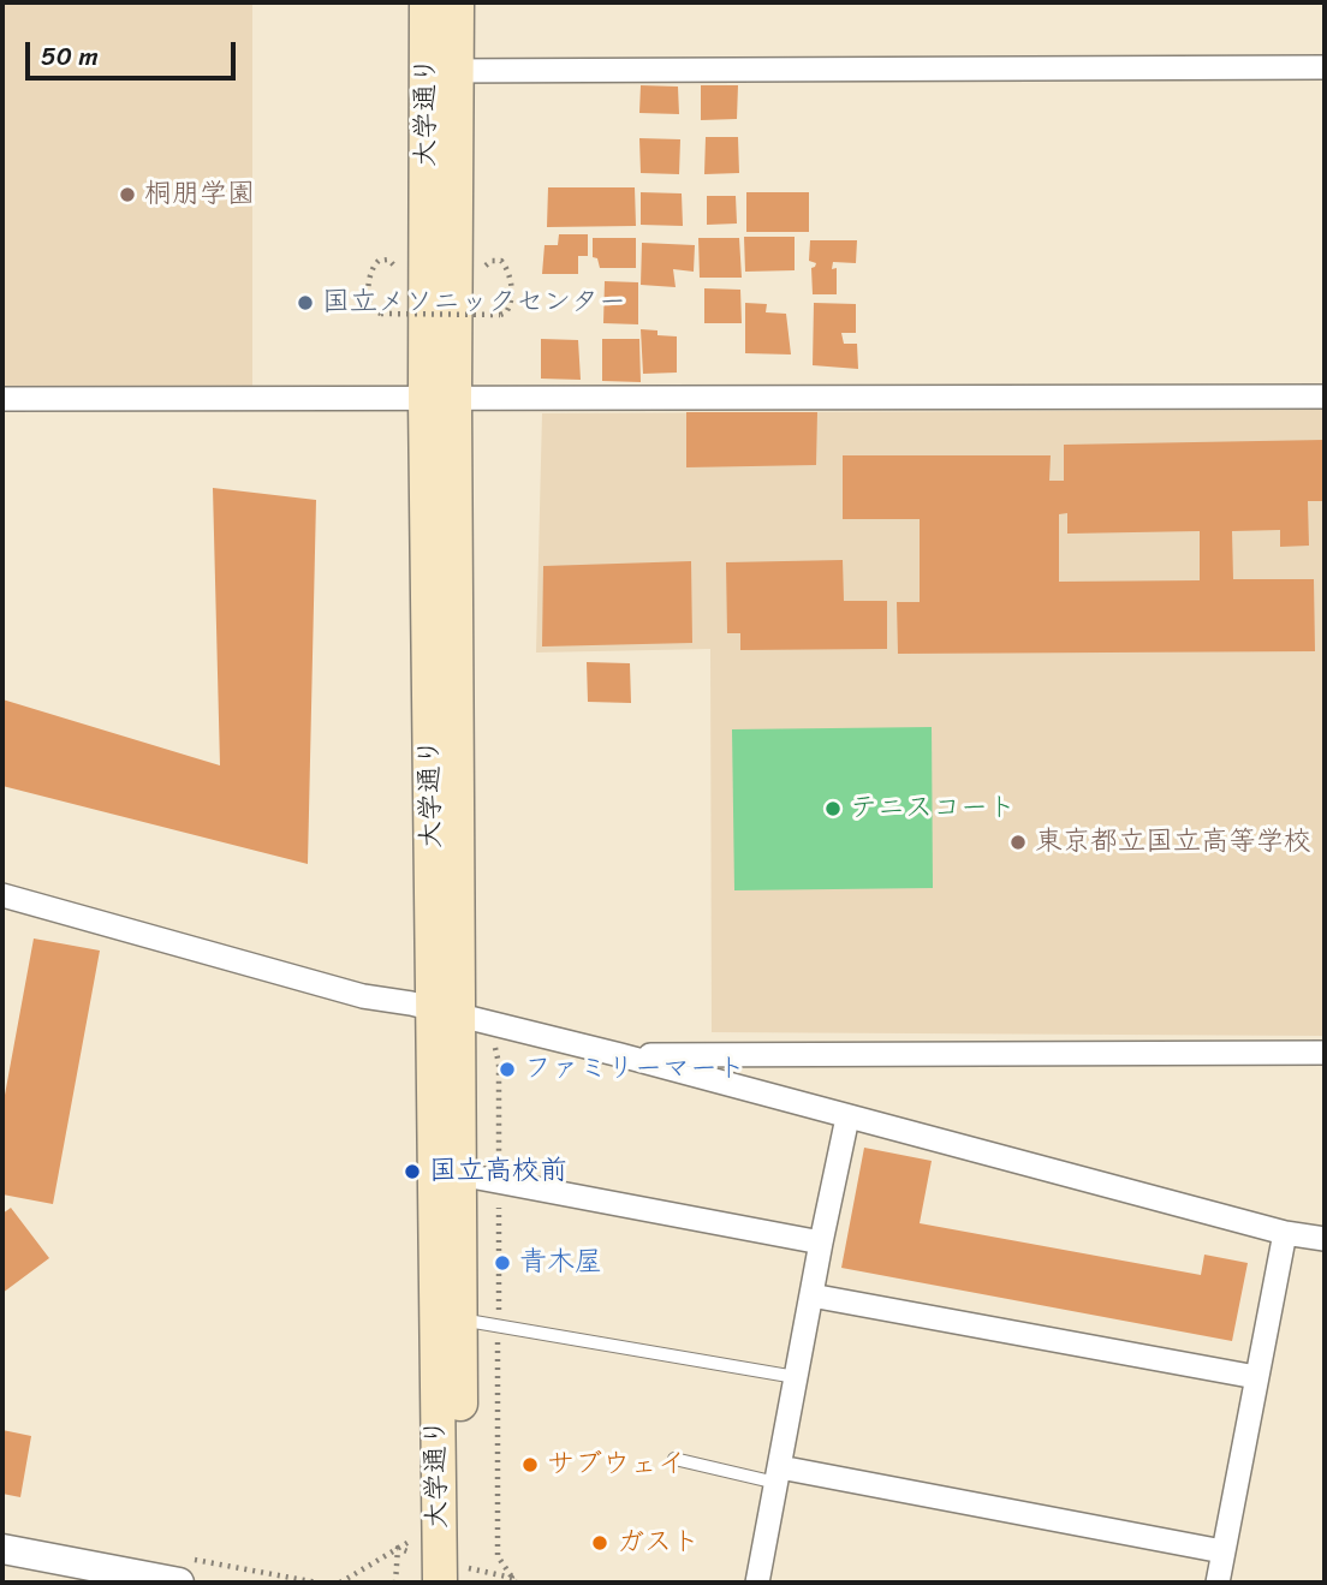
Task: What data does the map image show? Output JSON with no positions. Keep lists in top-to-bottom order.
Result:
{
  "streets": {
    "main road": ["大学通り"]
  },
  "places": [
    "桐朋学園",
    "国立メソニックセンター",
    "テニスコート",
    "東京都立国立高等学校",
    "ファミリーマート",
    "国立高校前",
    "青木屋",
    "サブウェイ",
    "ガスト"
  ],
  "scale_bar": "50 m"
}
